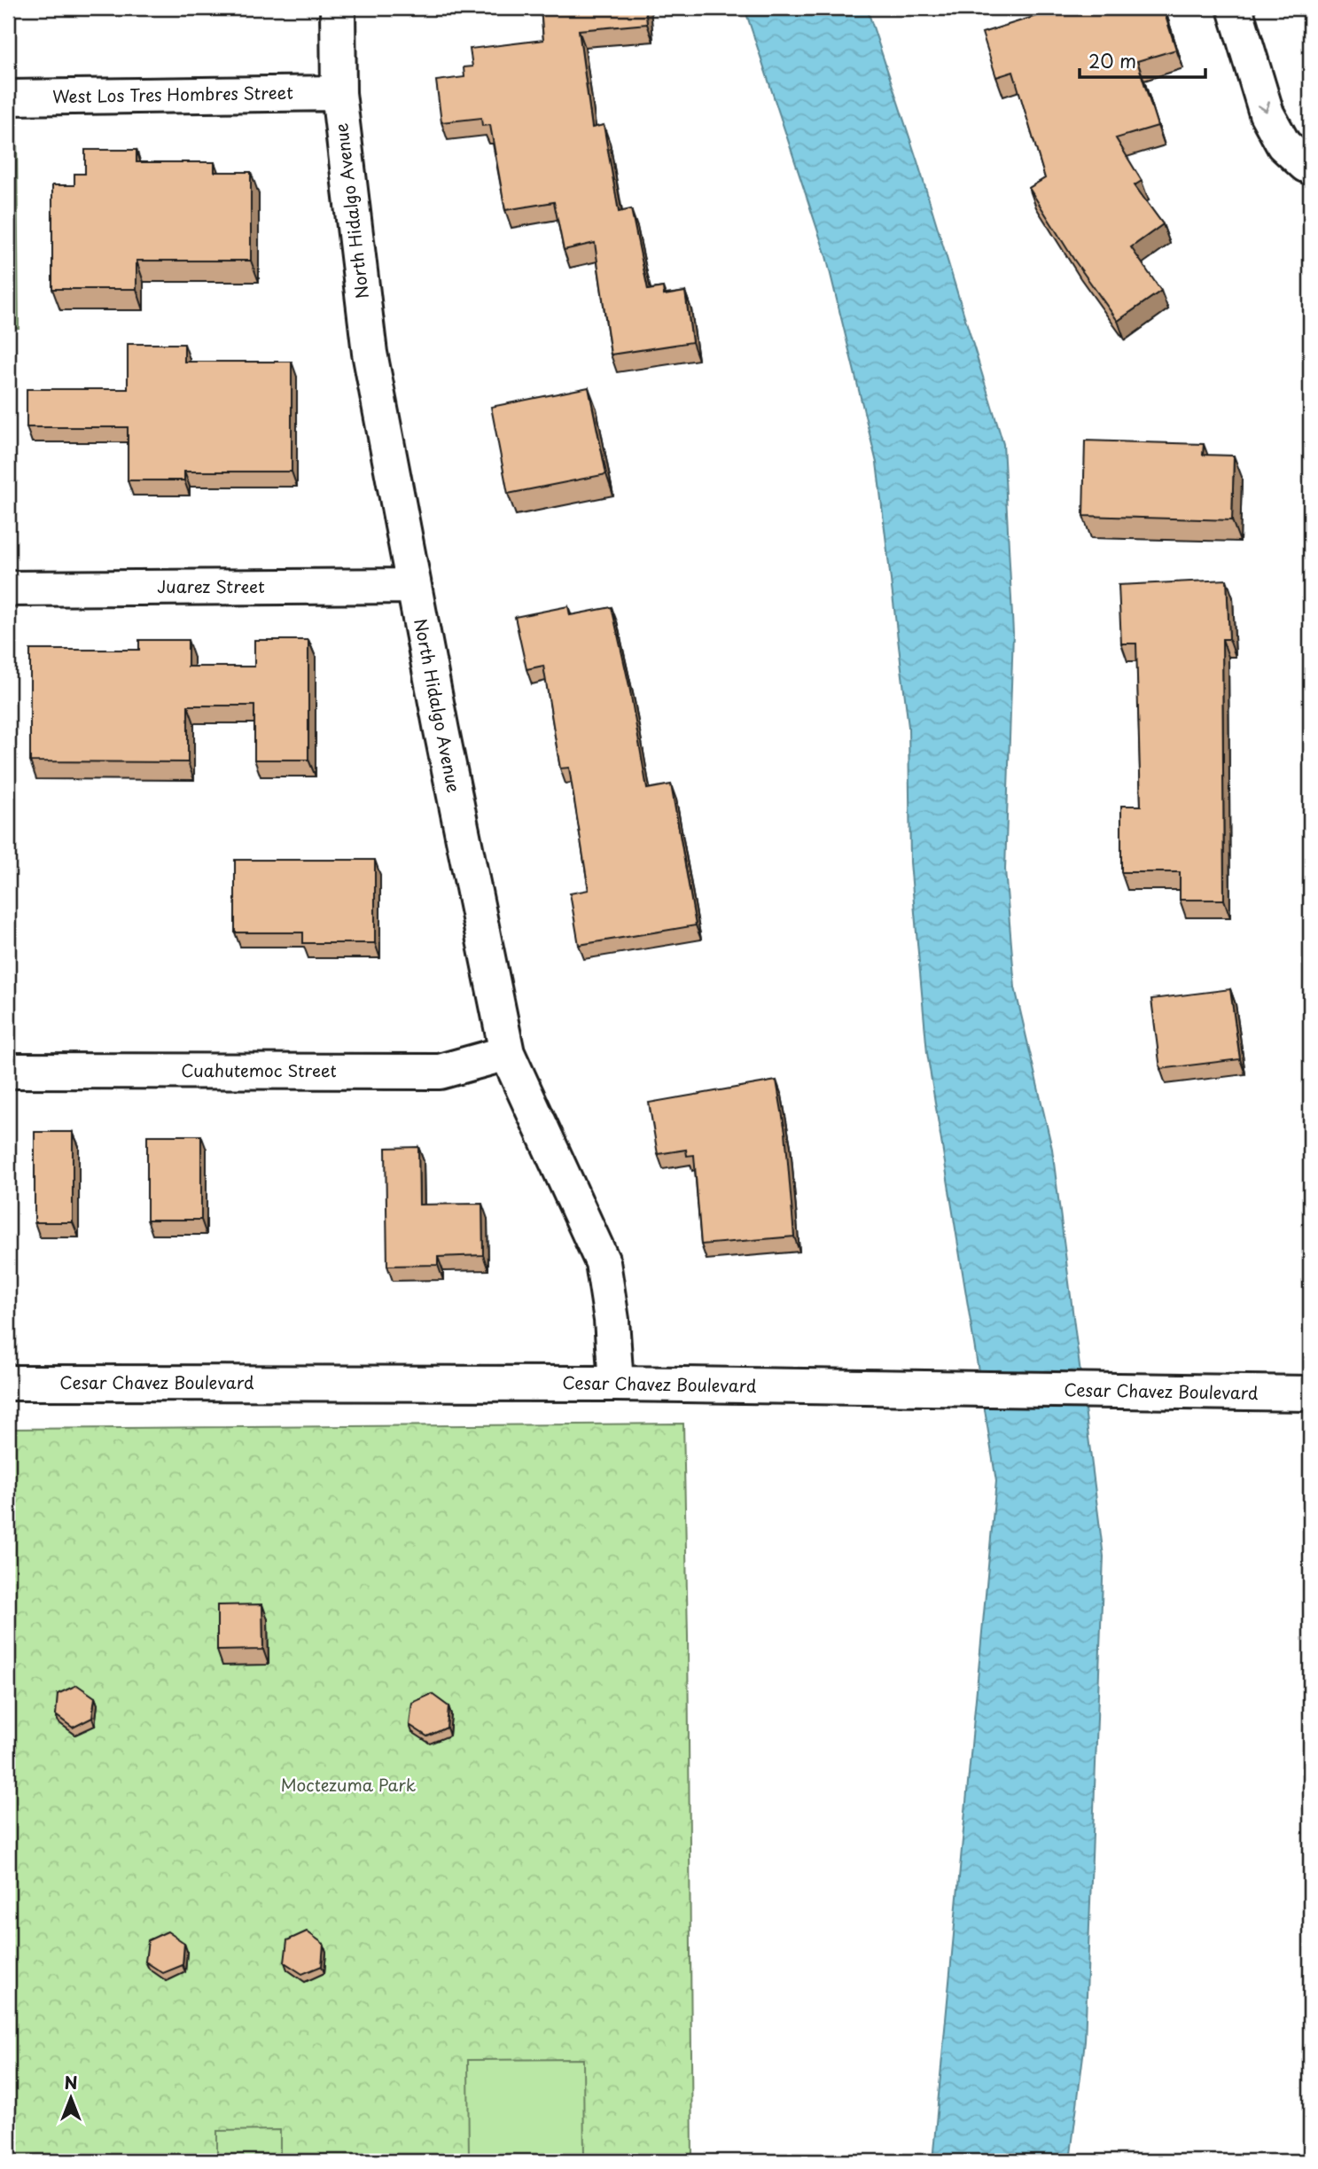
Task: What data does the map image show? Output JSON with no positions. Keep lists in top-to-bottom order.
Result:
{
  "streets": {
    "street": [
      "West Los Tres Hombres Street",
      "North Hidalgo Avenue",
      "Juarez Street",
      "Cuahutemoc Street",
      "Cesar Chavez Boulevard"
    ]
  },
  "crossings": [
    ["West Los Tres Hombres Street", "North Hidalgo Avenue"],
    ["North Hidalgo Avenue", "Juarez Street"],
    ["North Hidalgo Avenue", "Cuahutemoc Street"],
    ["North Hidalgo Avenue", "Cesar Chavez Boulevard"]
  ],
  "parks": ["Moctezuma Park"],
  "scale_bar": "20 m",
  "north": "top"
}
